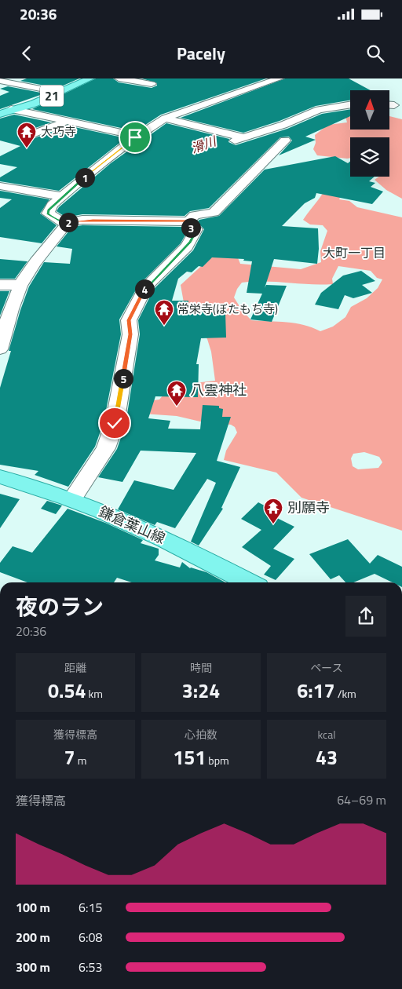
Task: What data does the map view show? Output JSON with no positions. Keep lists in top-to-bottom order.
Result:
{
  "streets": {
    "main road": ["21", "鎌倉葉山線"]
  },
  "districts": ["大町一丁目"],
  "water": ["滑川"],
  "places": {
    "temple": [
      "大巧寺",
      "常栄寺(ぼたもち寺)",
      "八雲神社",
      "別願寺"
    ]
  },
  "north": "top",
  "page": {
    "status": "20:36",
    "header": "Pacely",
    "pins": [
      "1",
      "2",
      "3",
      "4",
      "5"
    ],
    "heading": ["夜のラン", "20:36"],
    "stats": [
      ["距離", "0.54 km"],
      ["時間", "3:24"],
      ["ペース", "6:17 /km"],
      ["獲得標高", "7 m"],
      ["心拍数", "151 bpm"],
      ["kcal", "43"]
    ],
    "chart": ["獲得標高", "64–69 m"],
    "list": [
      {
        "name": "100 m",
        "note": "6:15"
      },
      {
        "name": "200 m",
        "note": "6:08"
      },
      {
        "name": "300 m",
        "note": "6:53"
      }
    ]
  }
}
